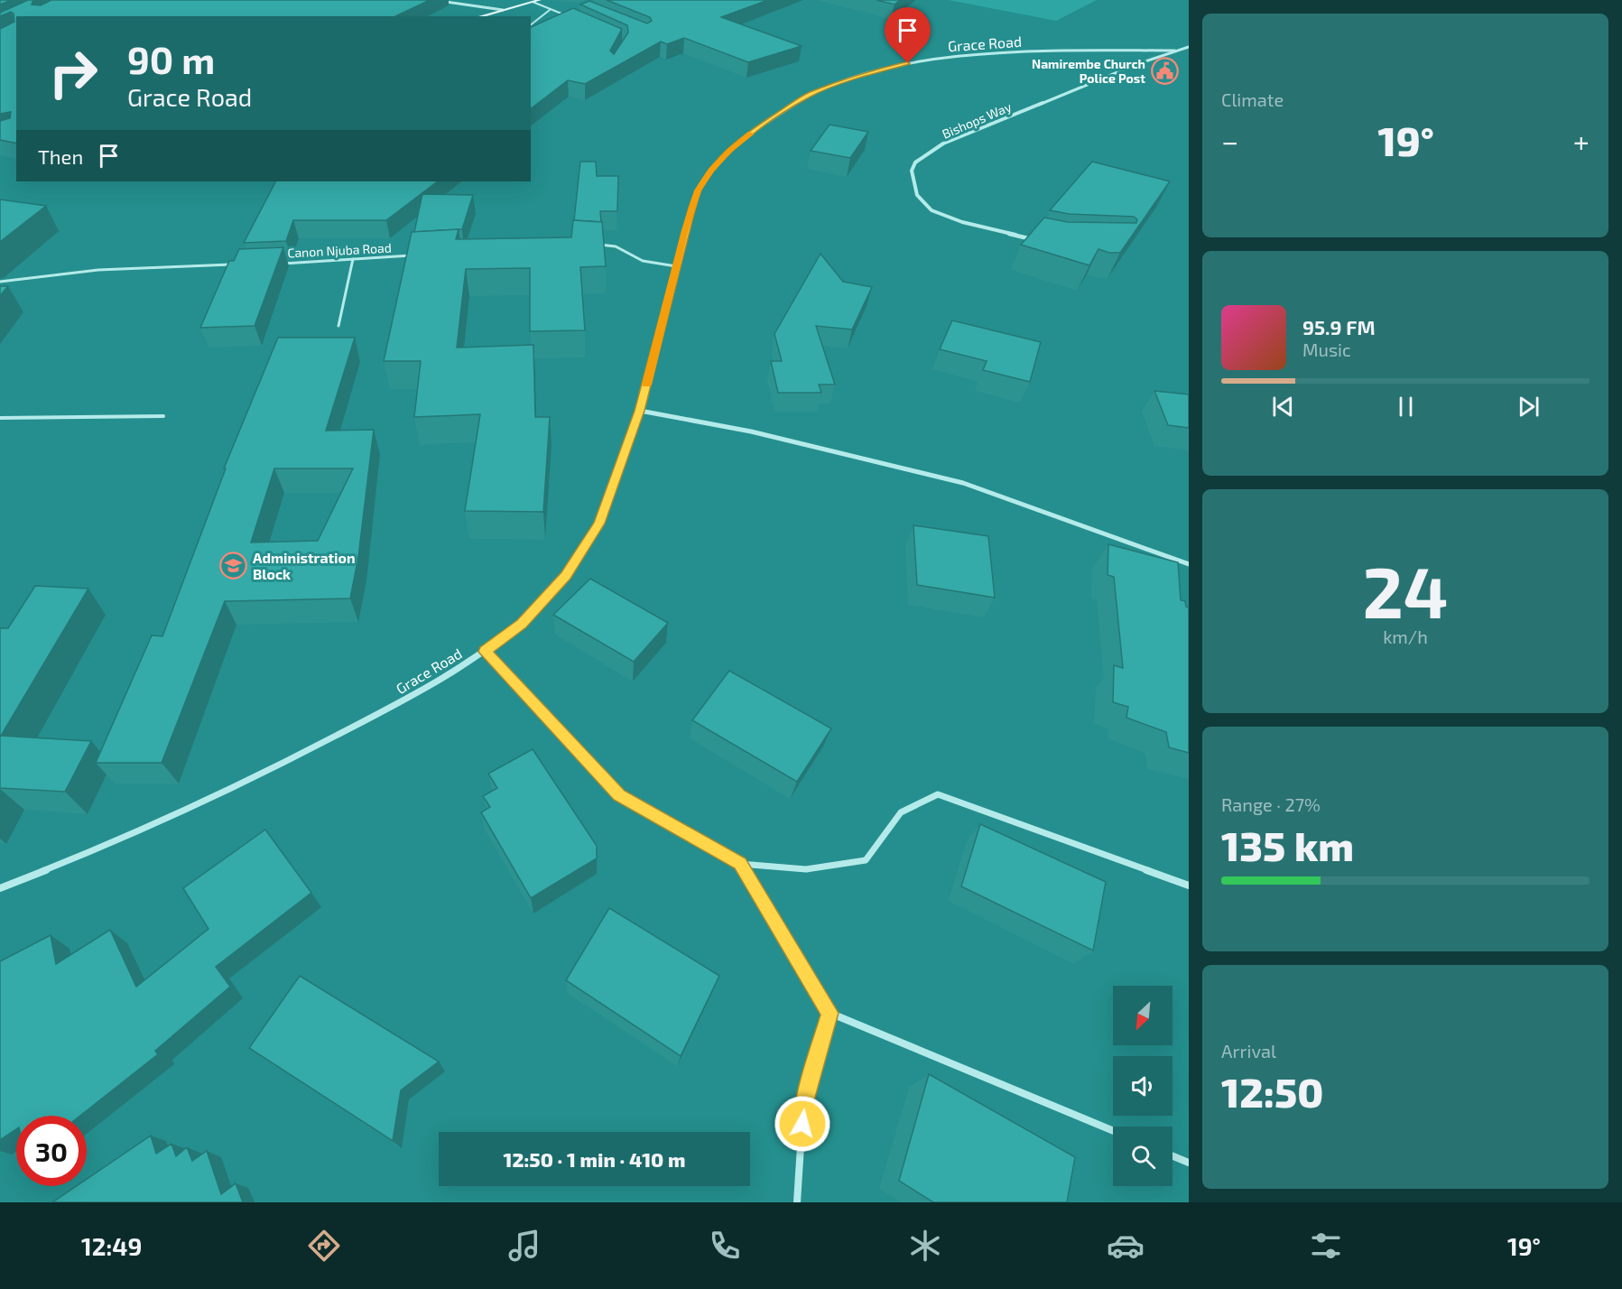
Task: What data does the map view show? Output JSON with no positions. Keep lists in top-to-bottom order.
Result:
{
  "streets": {
    "street": ["Grace Road", "Bishops Way"],
    "lane": ["Canon Njuba Road"]
  },
  "crossings": [
    ["Grace Road", "Bishops Way"]
  ],
  "places": {
    "public building": ["Namirembe Church Police Post"],
    "school or university": ["Administration Block"]
  },
  "north": "bottom left",
  "page": {
    "tile": [
      "Climate",
      ["24", "km/h"],
      ["Range · 27%", "135 km"],
      ["Arrival", "12:50"]
    ],
    "turn": ["90 m", "Grace Road"],
    "heat": ["−", "19°", "+"],
    "then": "Then",
    "song": ["95.9 FM", "Music"],
    "limit": "30",
    "trip": "12:50 · 1 min · 410 m",
    "tabs": ["12:49", "19°"]
  }
}
